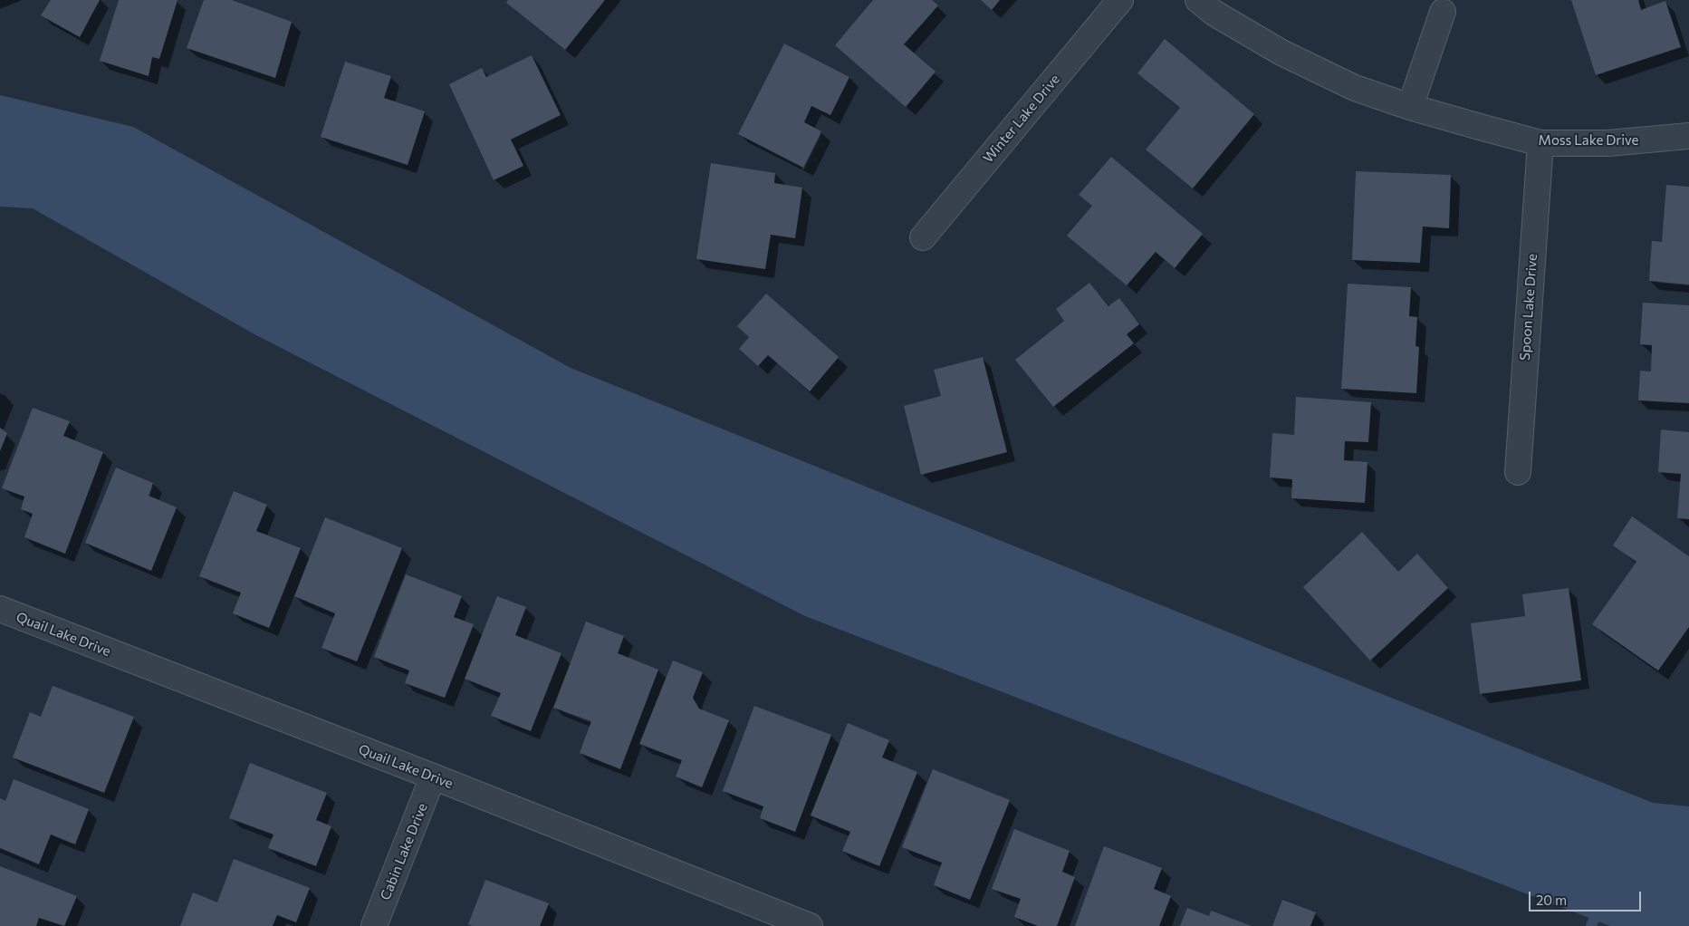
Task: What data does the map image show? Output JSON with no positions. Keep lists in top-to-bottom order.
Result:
{
  "streets": {
    "street": [
      "Winter Lake Drive",
      "Moss Lake Drive",
      "Spoon Lake Drive",
      "Quail Lake Drive",
      "Cabin Lake Drive"
    ]
  },
  "crossings": [
    ["Moss Lake Drive", "Spoon Lake Drive"],
    ["Quail Lake Drive", "Cabin Lake Drive"]
  ],
  "scale_bar": "20 m"
}
